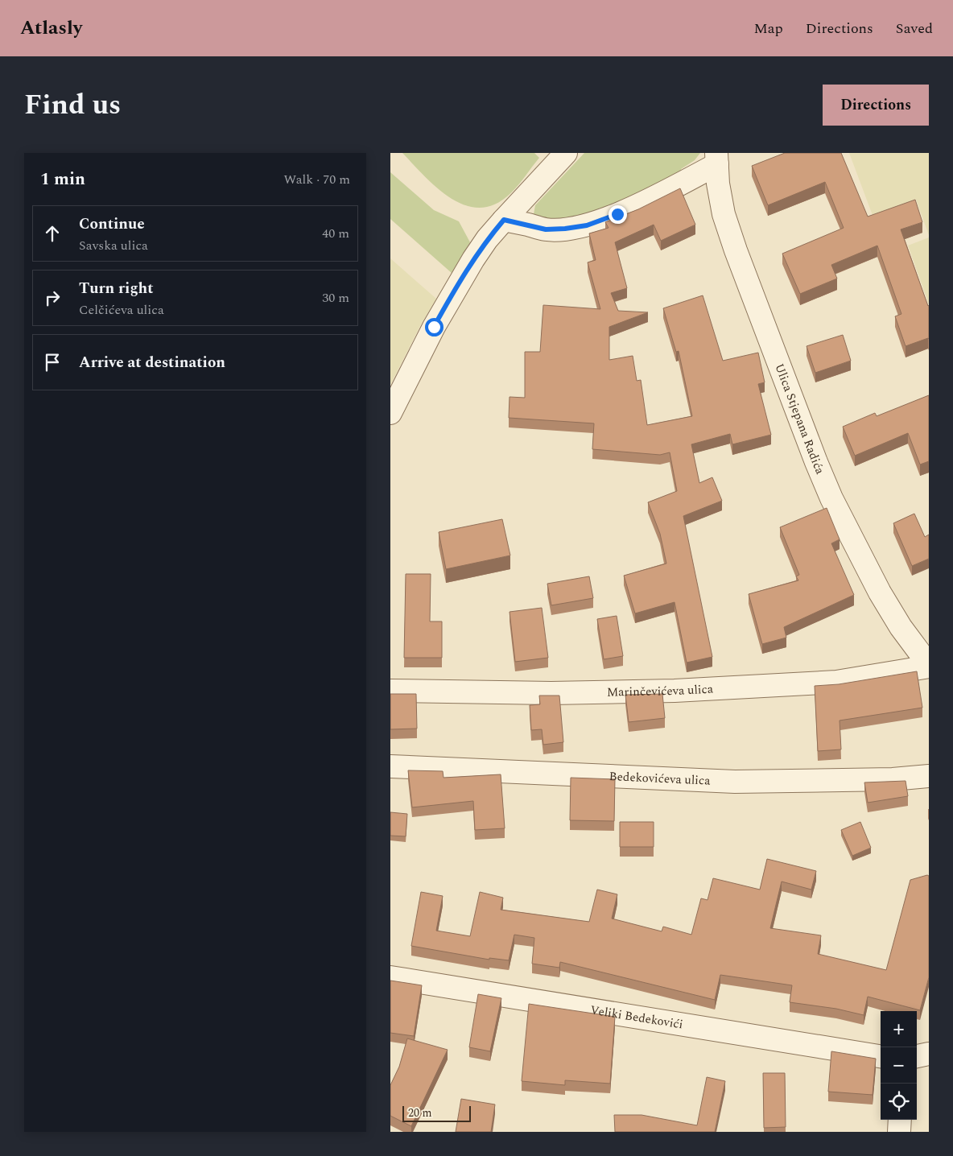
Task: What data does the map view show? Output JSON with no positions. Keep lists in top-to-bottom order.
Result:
{
  "streets": {
    "street": [
      "Ulica Stjepana Radića",
      "Marinčevićeva ulica",
      "Bedekovićeva ulica",
      "Veliki Bedekovići"
    ]
  },
  "crossings": [
    ["Ulica Stjepana Radića", "Marinčevićeva ulica"]
  ],
  "scale_bar": "20 m",
  "page": {
    "header": "Atlasly",
    "nav": ["Map", "Directions", "Saved"],
    "title": "Find us",
    "buttons": "Directions",
    "heading": ["1 min", "Walk · 70 m"],
    "list": [
      ["Continue", "Savska ulica", "40 m"],
      ["Turn right", "Celčićeva ulica", "30 m"],
      "Arrive at destination"
    ],
    "map_buttons": ["+", "−"],
    "scale": "20 m"
  }
}
